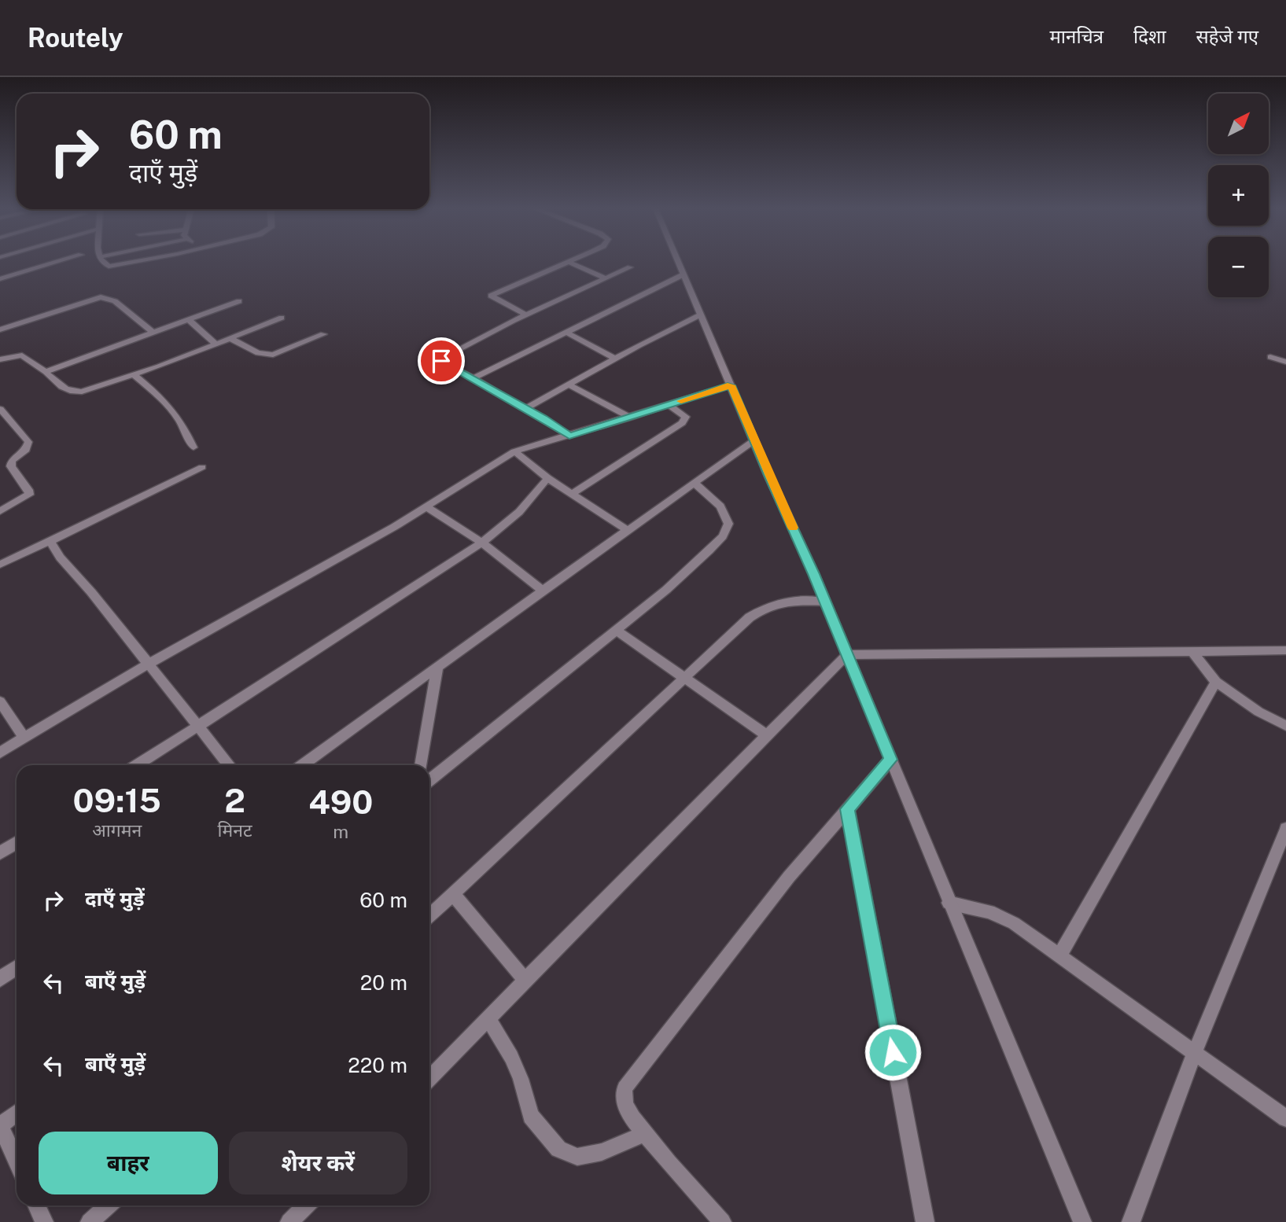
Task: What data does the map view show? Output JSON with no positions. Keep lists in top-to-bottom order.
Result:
{
  "north": "top right",
  "page": {
    "header": "Routely",
    "nav": ["मानचित्र", "दिशा", "सहेजे गए"],
    "map_buttons": ["+", "−"],
    "turn": ["60 m", "दाएँ मुड़ें"],
    "eta": [
      "09:15",
      "आगमन",
      "2",
      "मिनट",
      "490",
      "m"
    ],
    "list": [
      {
        "name": "दाएँ मुड़ें",
        "value": "60 m"
      },
      {
        "name": "बाएँ मुड़ें",
        "value": "20 m"
      },
      {
        "name": "बाएँ मुड़ें",
        "value": "220 m"
      }
    ],
    "buttons": ["बाहर", "शेयर करें"]
  }
}
